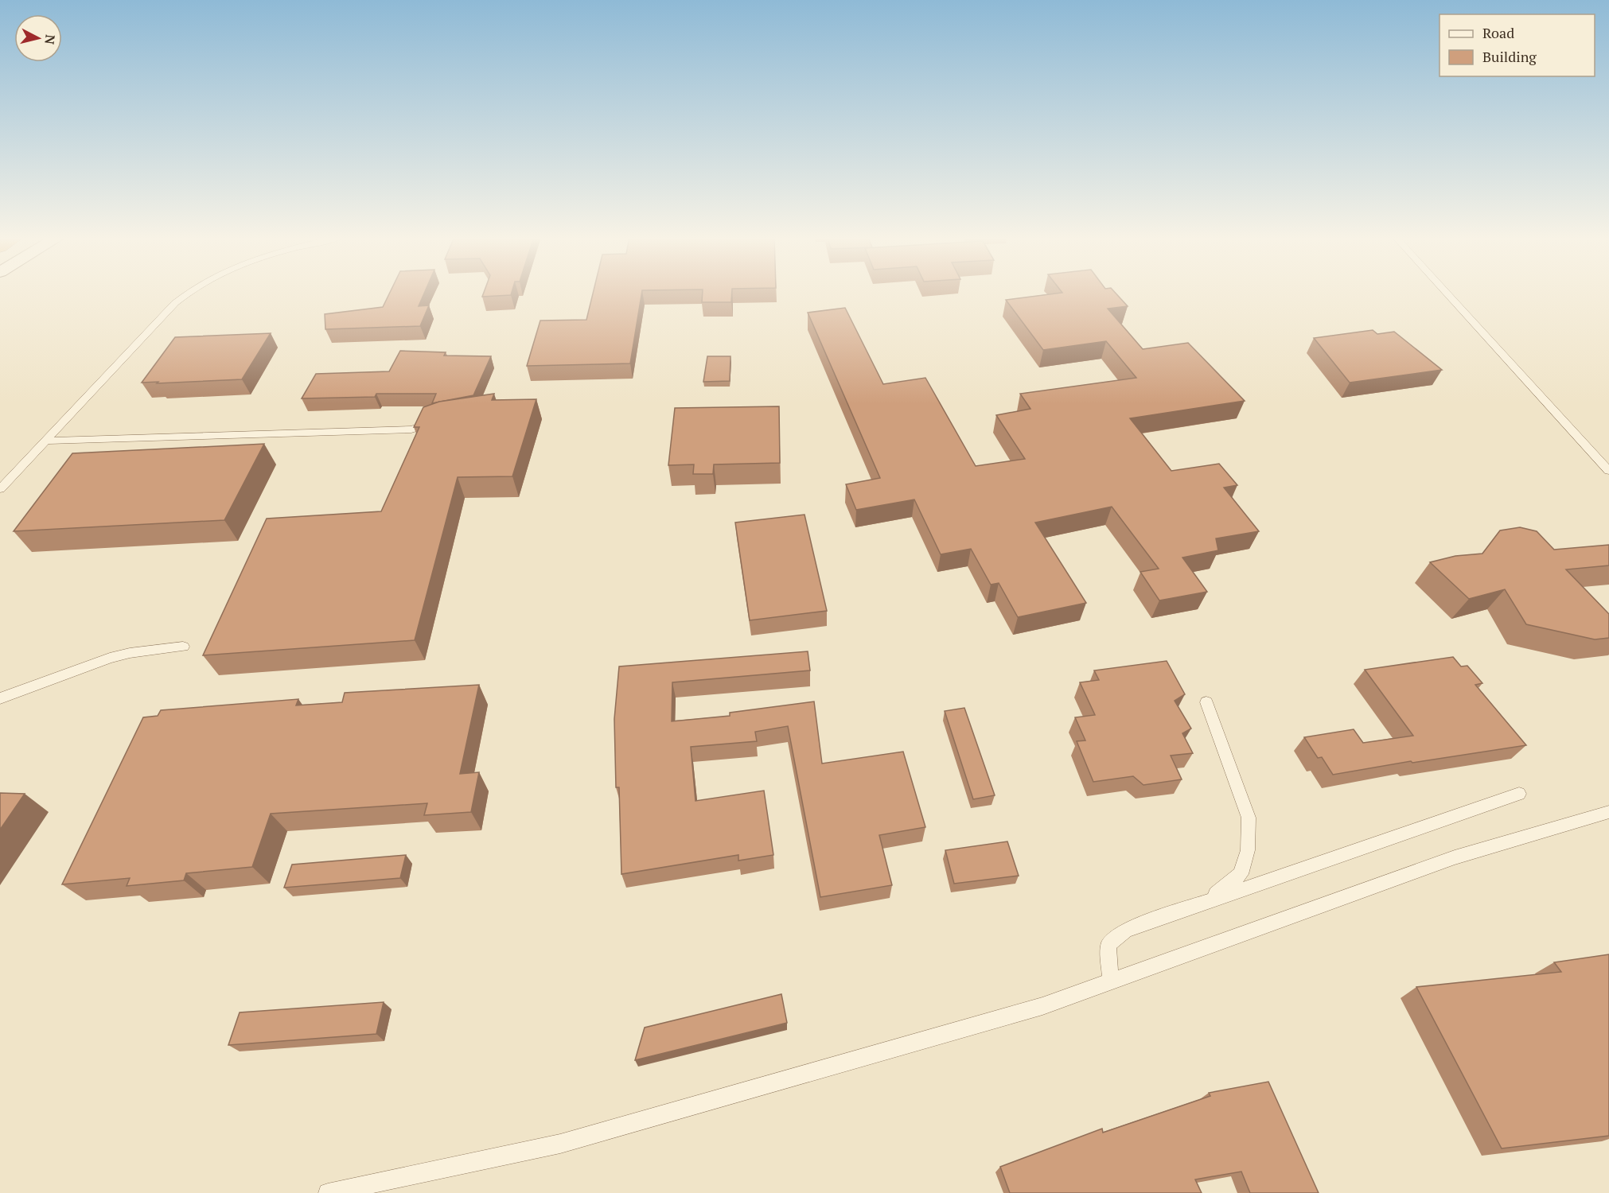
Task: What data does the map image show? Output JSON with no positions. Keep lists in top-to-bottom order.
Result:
{
  "legend": ["Road", "Building"],
  "north": "right"
}
